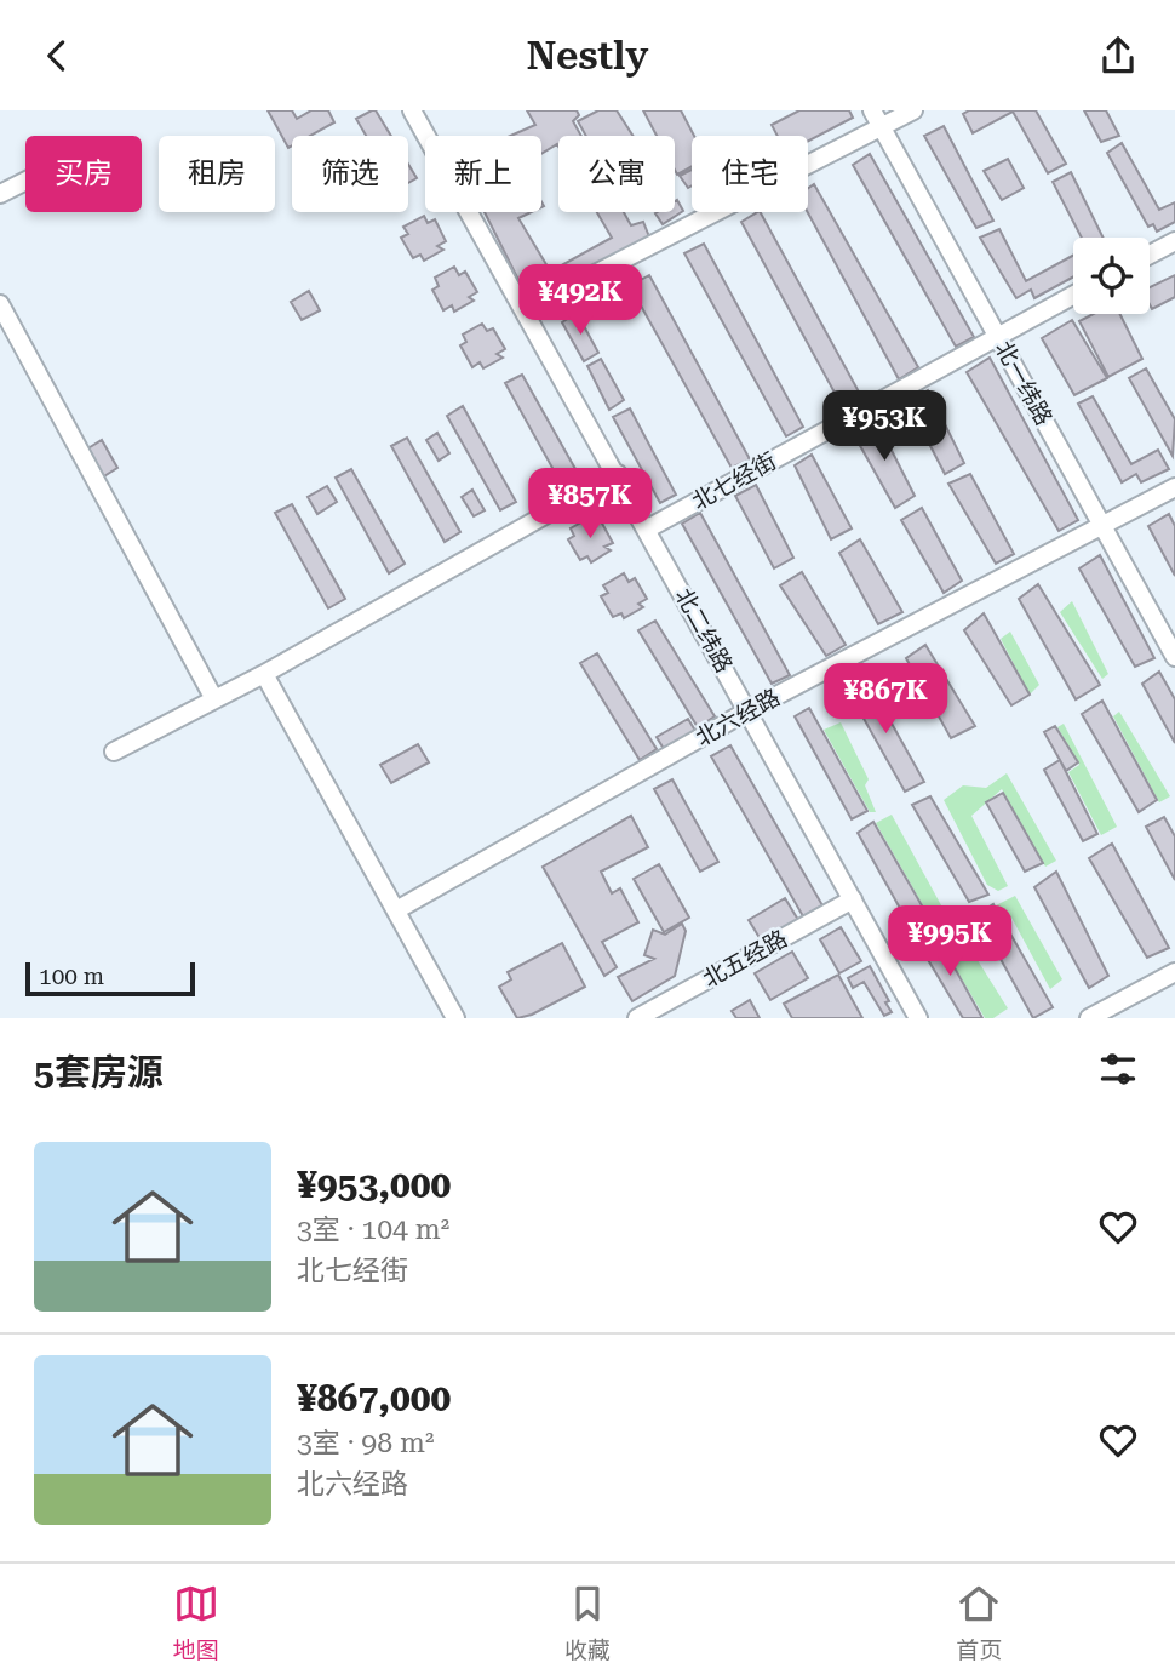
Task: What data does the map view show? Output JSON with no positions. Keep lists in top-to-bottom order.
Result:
{
  "streets": {
    "street": [
      "北一纬路",
      "北七经街",
      "北二纬路",
      "北六经路",
      "北五经路"
    ]
  },
  "crossings": [
    ["北一纬路", "北七经街"],
    ["北一纬路", "北六经路"],
    ["北七经街", "北二纬路"],
    ["北二纬路", "北六经路"],
    ["北二纬路", "北五经路"]
  ],
  "scale_bar": "100 m",
  "page": {
    "header": "Nestly",
    "chip": [
      "买房",
      "租房",
      "筛选",
      "新上",
      "公寓",
      "住宅"
    ],
    "price": [
      "¥492K",
      "¥953K",
      "¥857K",
      "¥867K",
      "¥995K"
    ],
    "scale": "100 m",
    "heading": "5套房源",
    "list": [
      {
        "name": "¥953,000",
        "note": "3室 · 104 m² · 北七经街"
      },
      {
        "name": "¥867,000",
        "note": "3室 · 98 m² · 北六经路"
      }
    ],
    "tabs": ["地图", "收藏", "首页"]
  }
}
